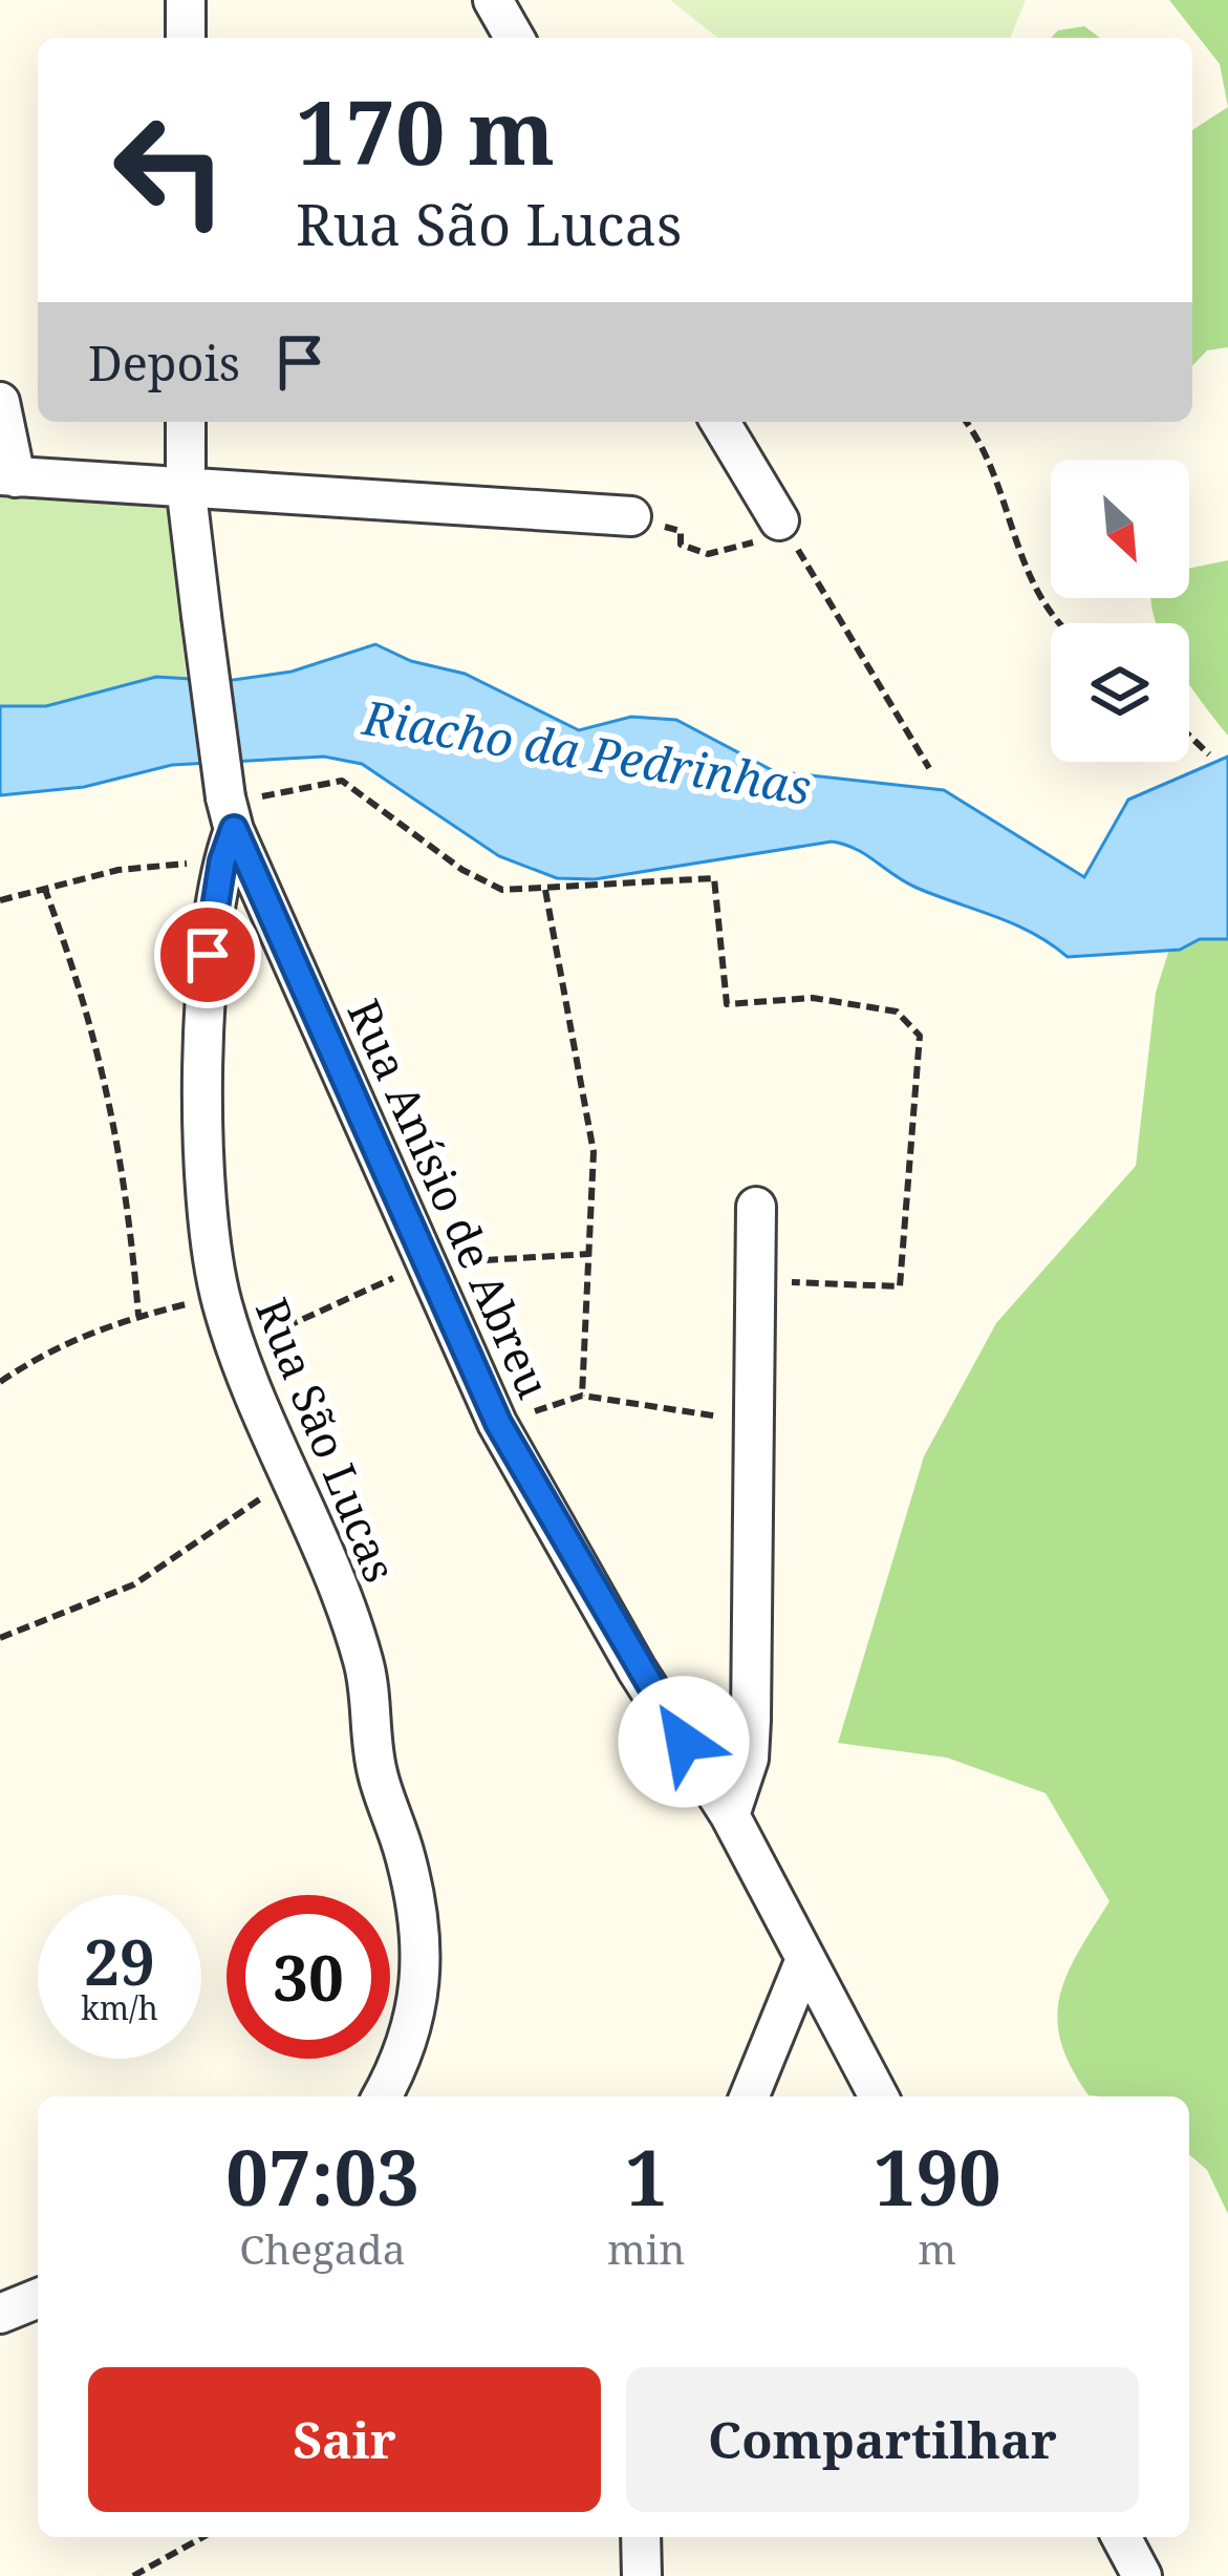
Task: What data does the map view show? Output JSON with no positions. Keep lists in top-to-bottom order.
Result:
{
  "streets": {
    "street": ["Rua Anísio de Abreu", "Rua São Lucas"]
  },
  "crossings": [
    ["Rua Anísio de Abreu", "Rua São Lucas"]
  ],
  "water": ["Riacho da Pedrinhas"],
  "north": "bottom right",
  "page": {
    "turn": ["170 m", "Rua São Lucas"],
    "then": "Depois",
    "speed": "29 km/h",
    "limit": "30",
    "eta": [
      "07:03",
      "Chegada",
      "1",
      "min",
      "190",
      "m"
    ],
    "buttons": ["Sair", "Compartilhar"]
  }
}
